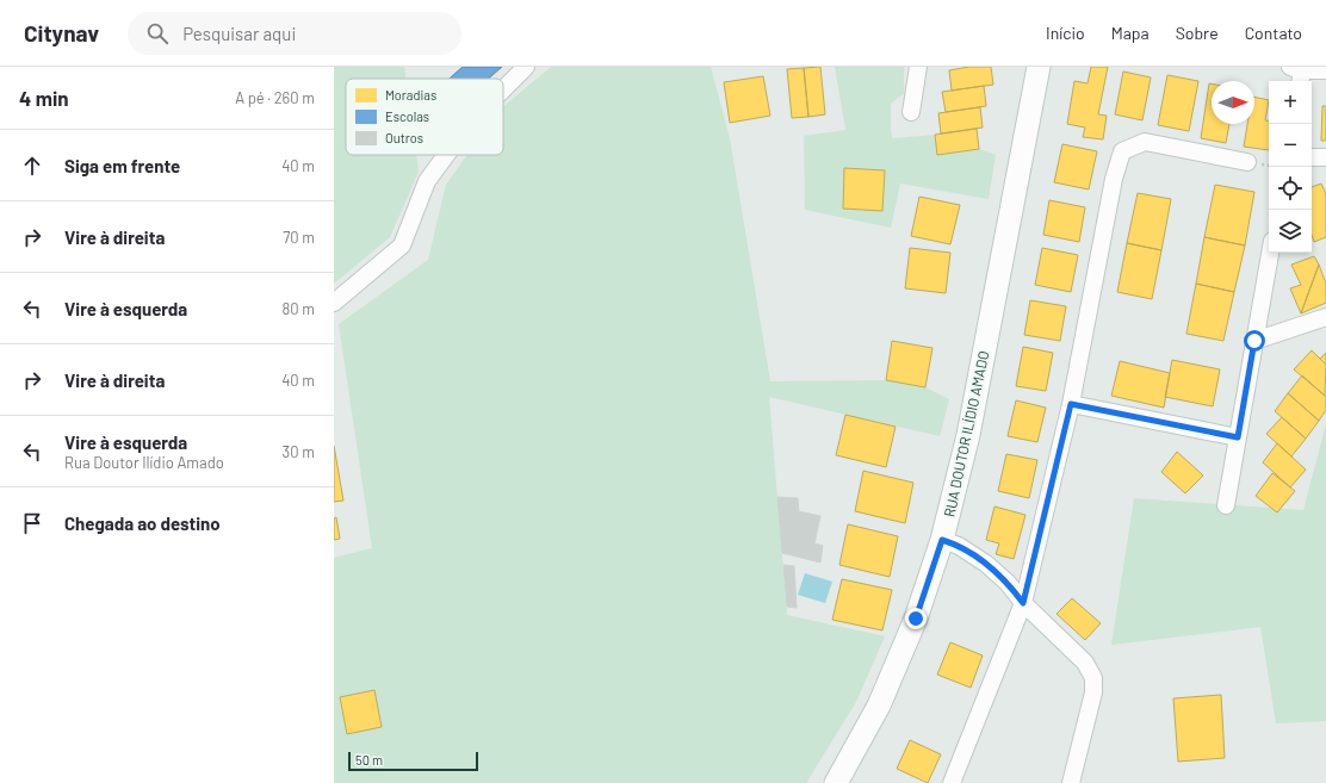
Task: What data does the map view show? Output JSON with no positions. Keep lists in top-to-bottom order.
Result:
{
  "streets": {
    "street": ["RUA DOUTOR ILÍDIO AMADO"]
  },
  "legend": ["Moradias", "Escolas", "Outros"],
  "scale_bar": "50 m",
  "north": "right",
  "page": {
    "header": "Citynav",
    "search": "Pesquisar aqui",
    "nav": [
      "Início",
      "Mapa",
      "Sobre",
      "Contato"
    ],
    "heading": ["4 min", "A pé · 260 m"],
    "map_buttons": ["+", "−"],
    "list": [
      ["Siga em frente", "40 m"],
      ["Vire à direita", "70 m"],
      ["Vire à esquerda", "80 m"],
      ["Vire à direita", "40 m"],
      ["Vire à esquerda", "Rua Doutor Ilídio Amado", "30 m"],
      "Chegada ao destino"
    ],
    "scale": "50 m"
  }
}
